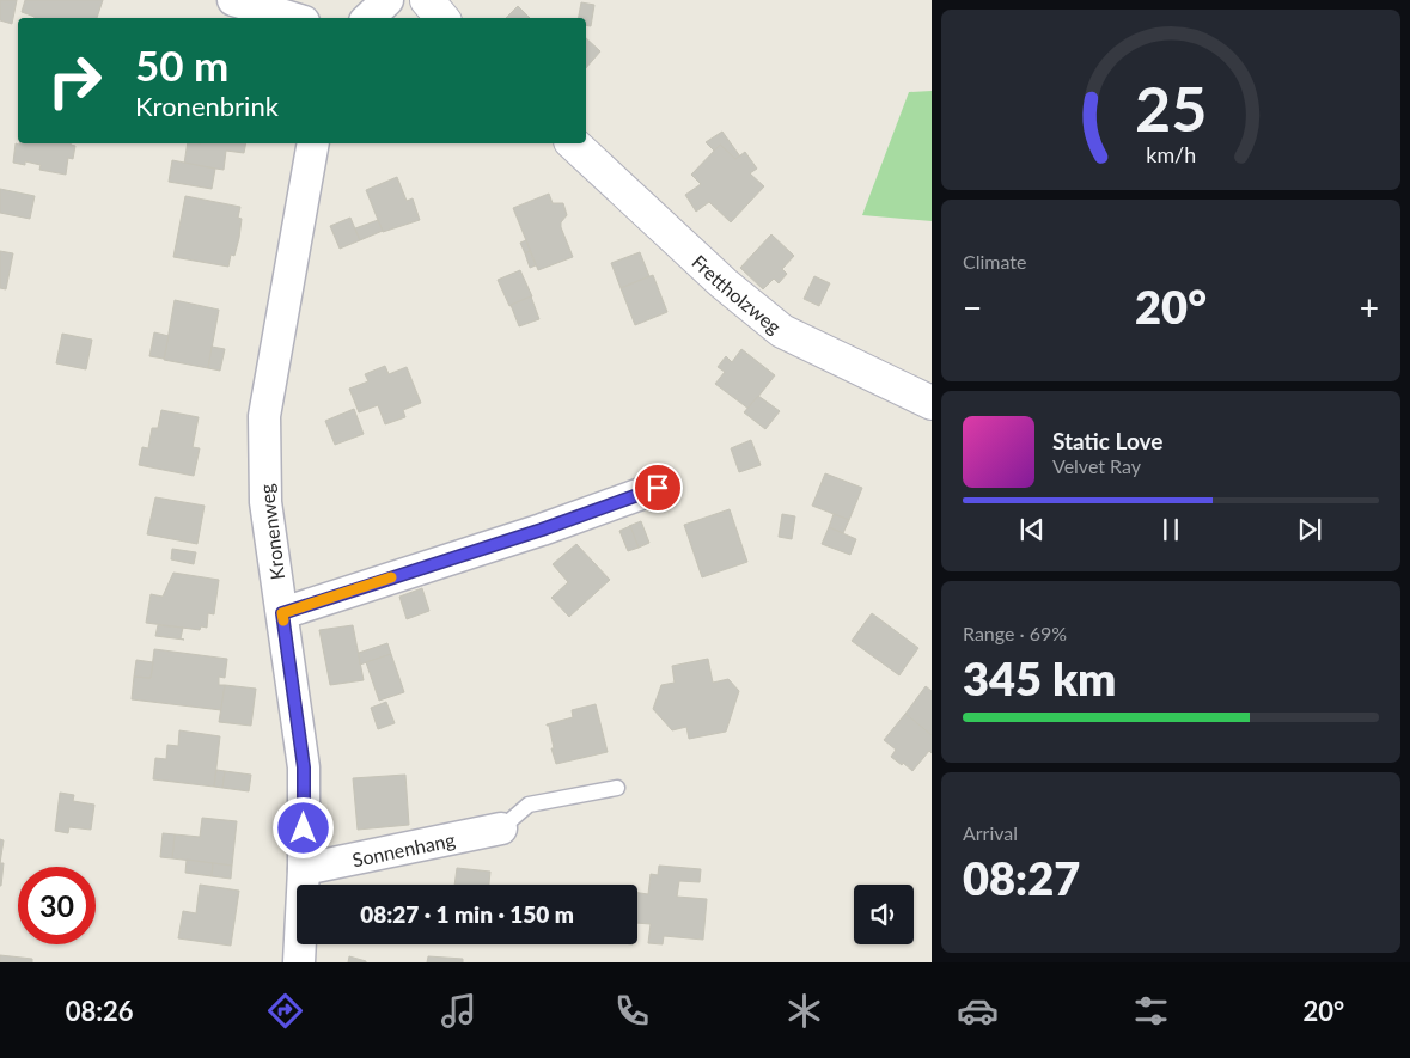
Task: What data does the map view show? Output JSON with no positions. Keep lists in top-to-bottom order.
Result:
{
  "streets": {
    "street": ["Frettholzweg", "Kronenweg", "Sonnenhang"]
  },
  "crossings": [
    ["Kronenweg", "Sonnenhang"]
  ],
  "page": {
    "turn": ["50 m", "Kronenbrink"],
    "tile": [
      "Climate",
      ["Range · 69%", "345 km"],
      ["Arrival", "08:27"]
    ],
    "heat": ["−", "20°", "+"],
    "song": ["Static Love", "Velvet Ray"],
    "limit": "30",
    "trip": "08:27 · 1 min · 150 m",
    "tabs": ["08:26", "20°"],
    "gauge": ["25", "km/h"]
  }
}
